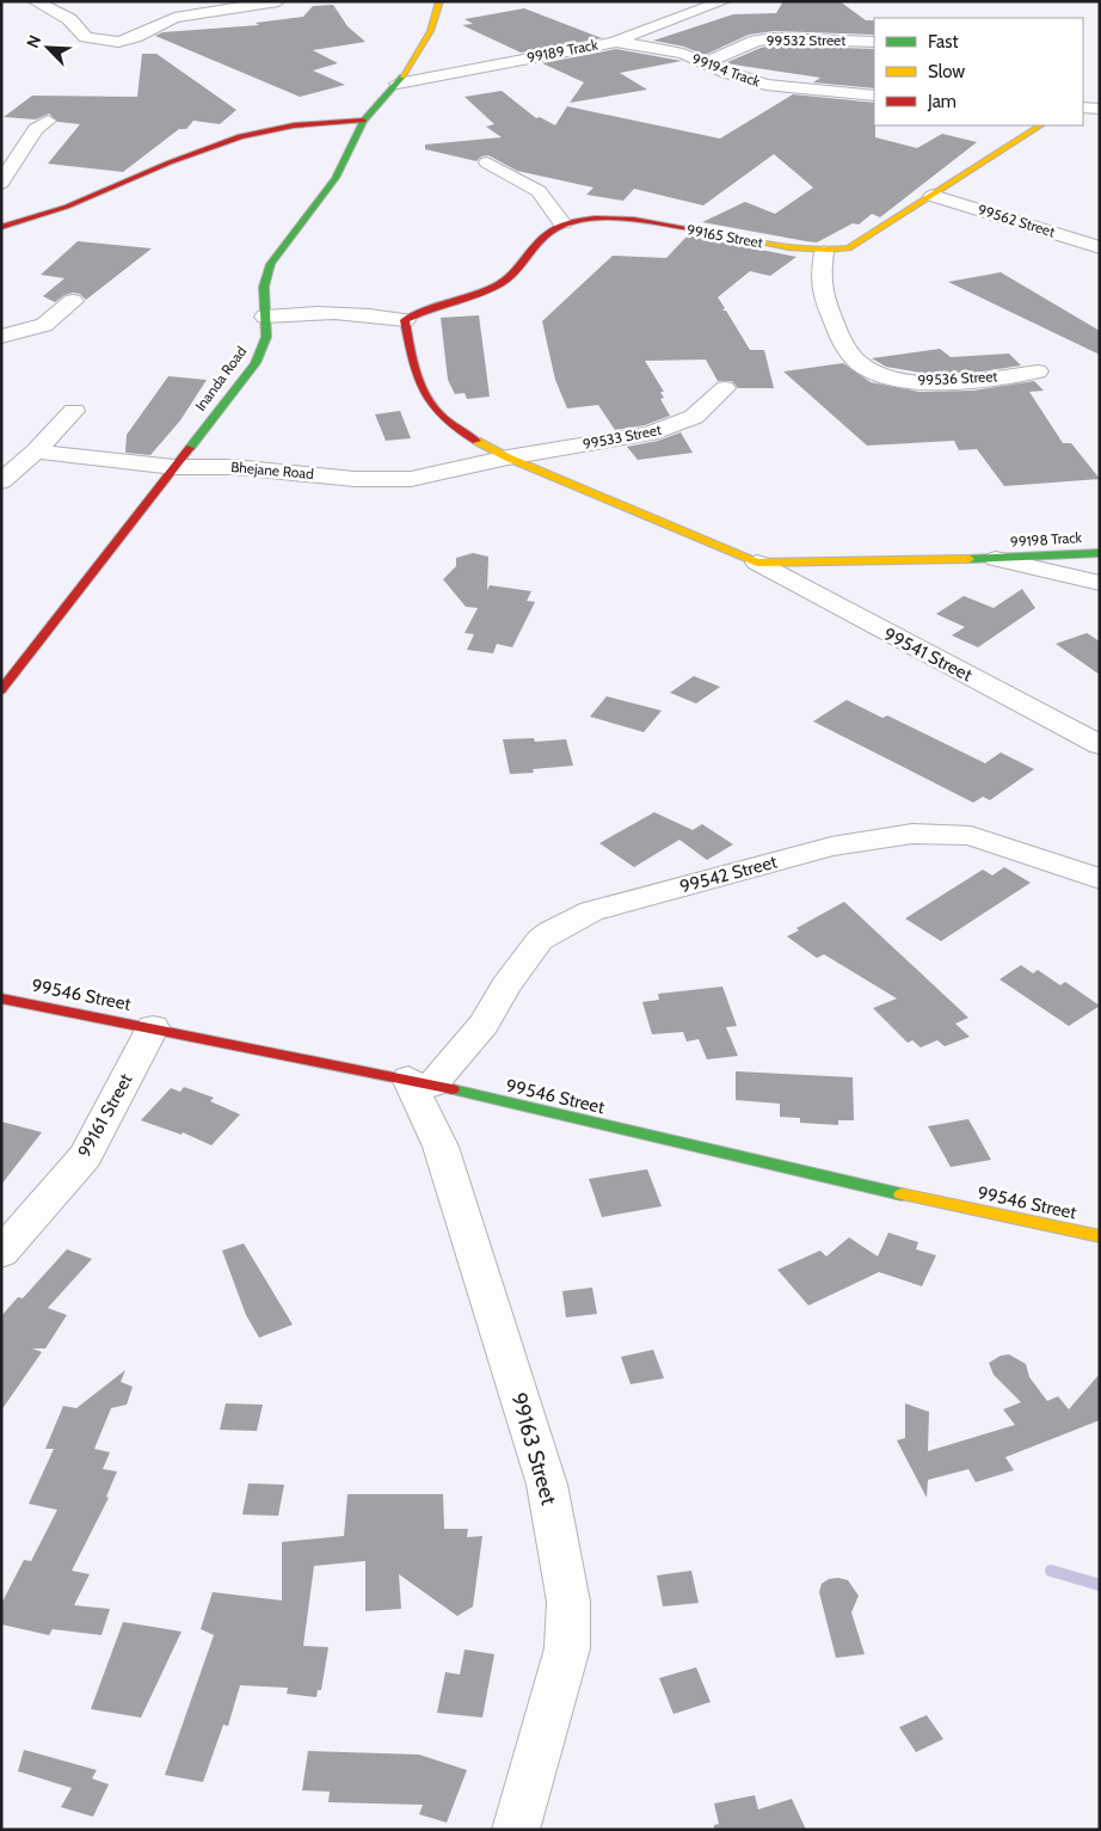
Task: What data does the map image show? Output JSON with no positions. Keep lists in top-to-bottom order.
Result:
{
  "streets": {
    "street": [
      "99532 Street",
      "99189 Track",
      "99194 Track",
      "99562 Street",
      "99165 Street",
      "Inanda Road",
      "99536 Street",
      "99533 Street",
      "Bhejane Road",
      "99198 Track",
      "99541 Street",
      "99542 Street",
      "99546 Street",
      "99161 Street",
      "99163 Street"
    ]
  },
  "crossings": [
    ["99532 Street", "99194 Track"],
    ["99189 Track", "99194 Track"],
    ["99189 Track", "Inanda Road"],
    ["99562 Street", "99165 Street"],
    ["99165 Street", "99536 Street"],
    ["Inanda Road", "Bhejane Road"],
    ["99533 Street", "Bhejane Road"],
    ["99542 Street", "99546 Street"],
    ["99542 Street", "99163 Street"],
    ["99546 Street", "99161 Street"],
    ["99546 Street", "99163 Street"]
  ],
  "legend": ["Fast", "Slow", "Jam"],
  "north": "top left"
}
